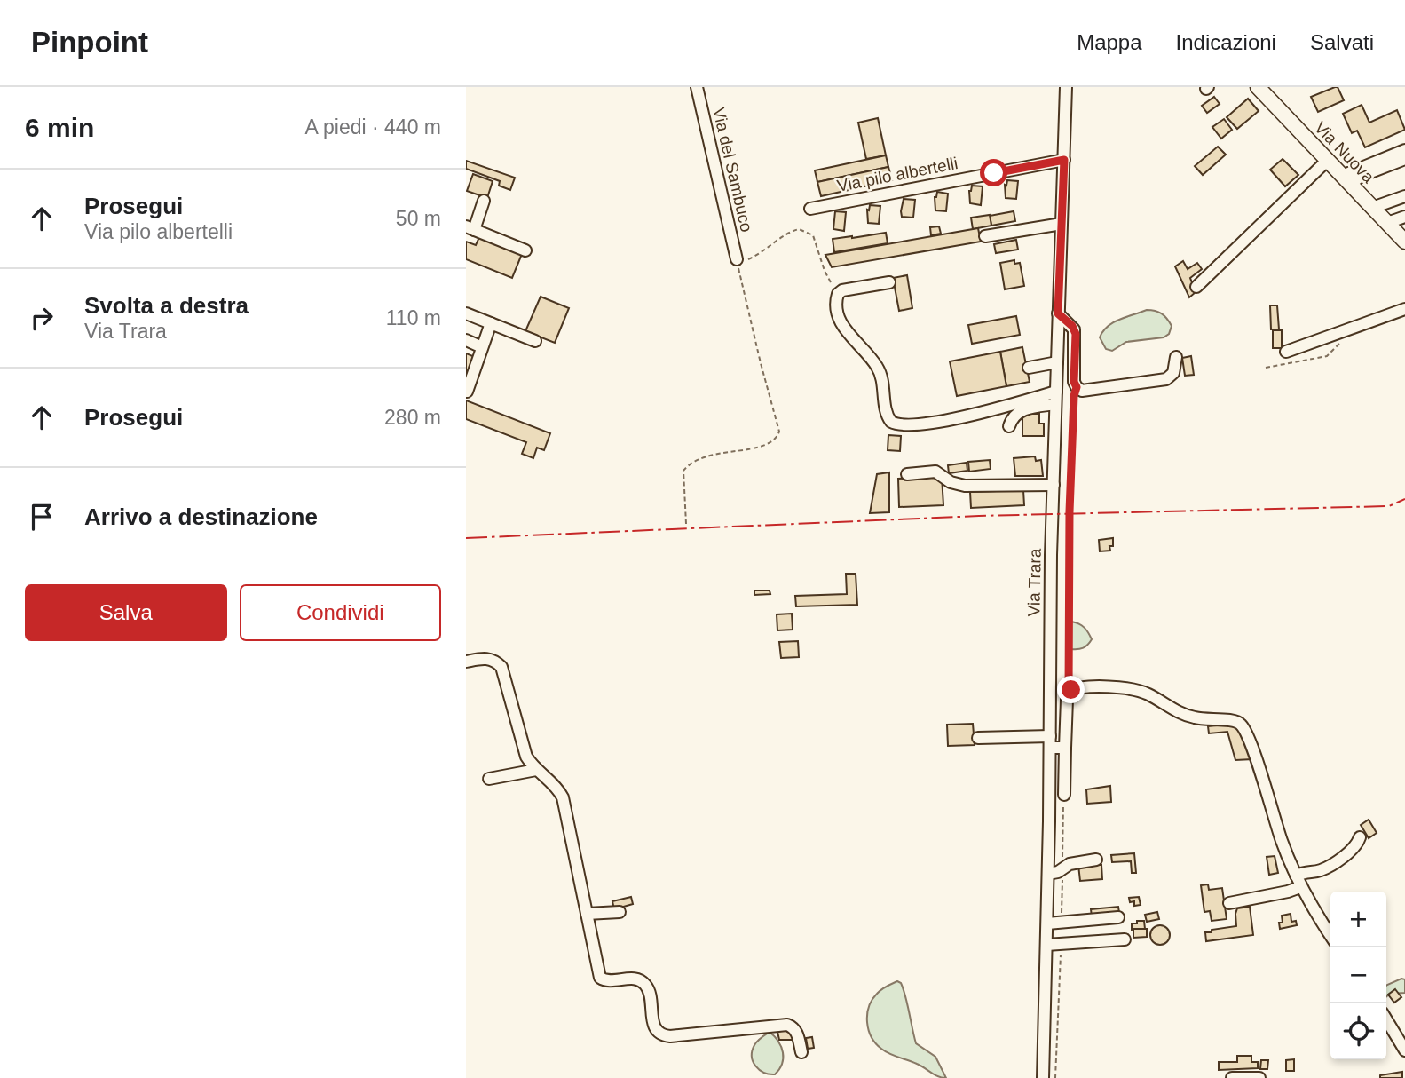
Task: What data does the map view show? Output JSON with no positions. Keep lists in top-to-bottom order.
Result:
{
  "streets": {
    "main road": ["Via Nuova"],
    "street": ["Via del Sambuco", "Via pilo albertelli", "Via Trara"]
  },
  "crossings": [
    ["Via pilo albertelli", "Via Trara"]
  ],
  "page": {
    "header": "Pinpoint",
    "nav": ["Mappa", "Indicazioni", "Salvati"],
    "heading": ["6 min", "A piedi · 440 m"],
    "list": [
      ["Prosegui", "Via pilo albertelli", "50 m"],
      ["Svolta a destra", "Via Trara", "110 m"],
      ["Prosegui", "280 m"],
      "Arrivo a destinazione"
    ],
    "buttons": ["Salva", "Condividi"],
    "map_buttons": ["+", "−"]
  }
}
